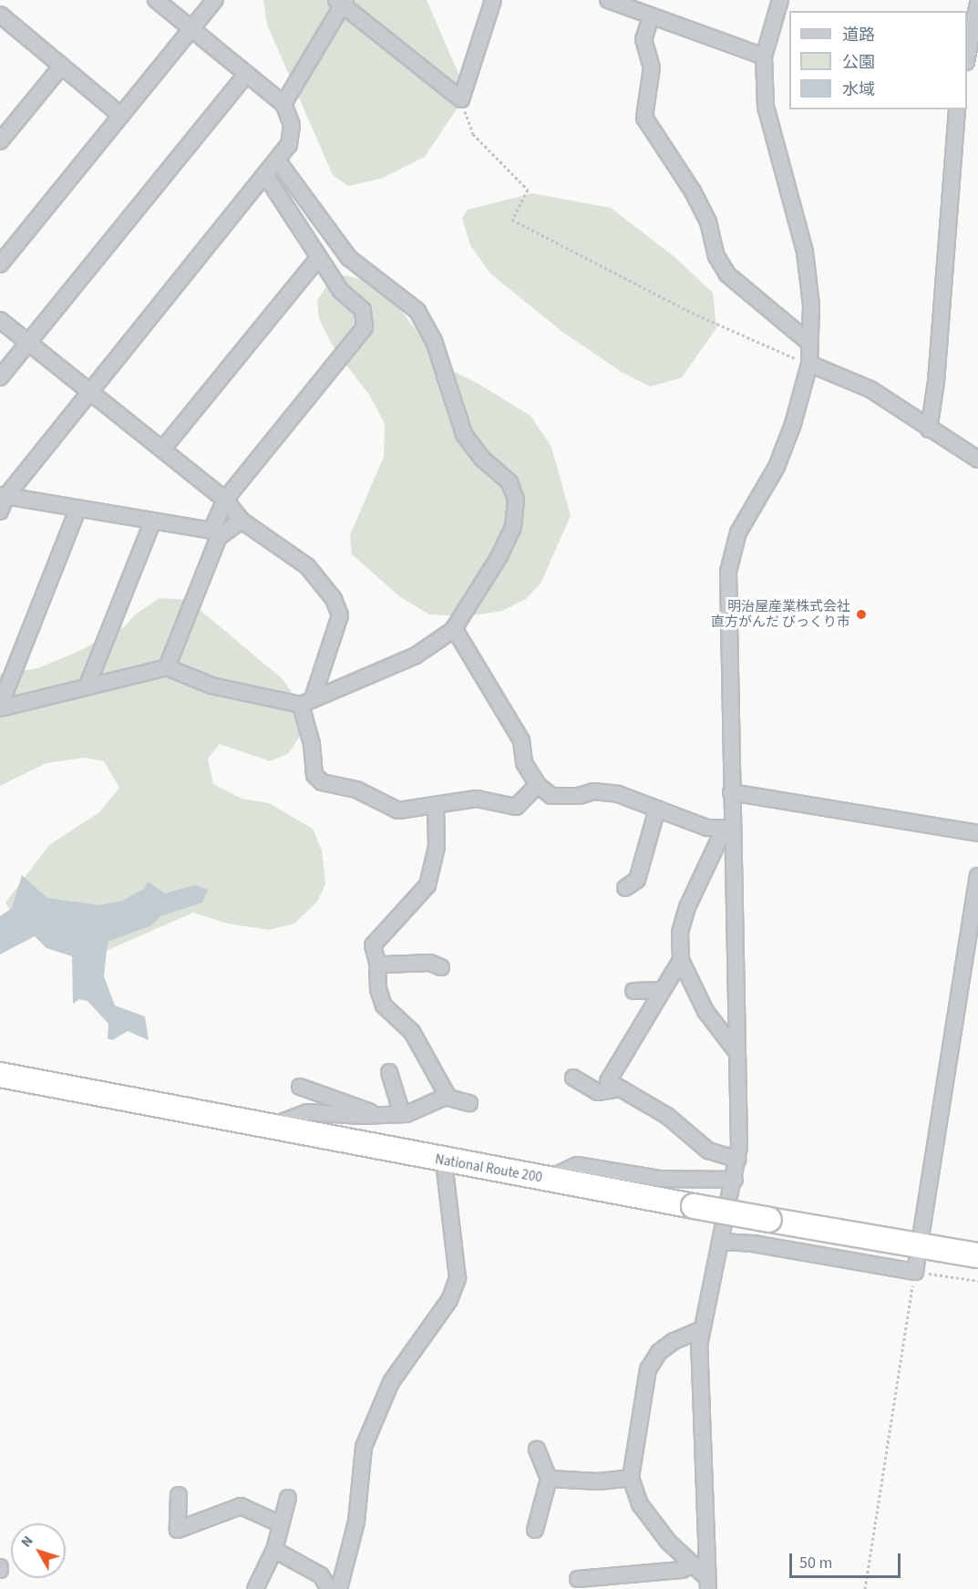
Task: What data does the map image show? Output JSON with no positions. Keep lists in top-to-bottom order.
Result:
{
  "streets": {
    "highway": ["National Route 200"]
  },
  "places": ["明治屋産業株式会社 直方がんだ びっくり市"],
  "legend": ["道路", "公園", "水域"],
  "scale_bar": "50 m",
  "north": "top left"
}
